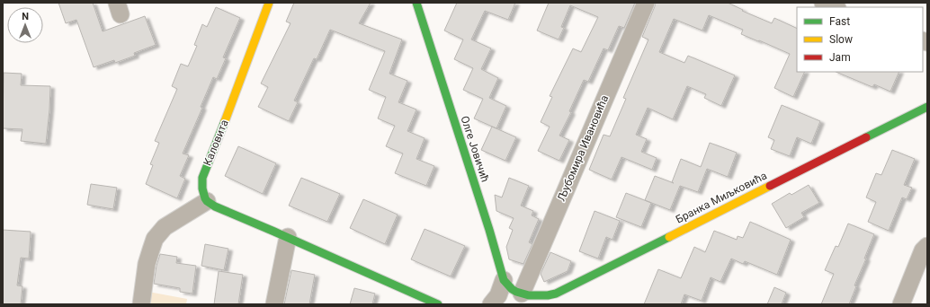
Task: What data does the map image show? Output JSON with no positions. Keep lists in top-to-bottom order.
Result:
{
  "streets": {
    "street": [
      "Каловита",
      "Љубомира Ивановића",
      "Олге Јовичић",
      "Бранка Миљковића"
    ]
  },
  "crossings": [
    ["Љубомира Ивановића", "Бранка Миљковића"]
  ],
  "legend": ["Fast", "Slow", "Jam"],
  "north": "top"
}
